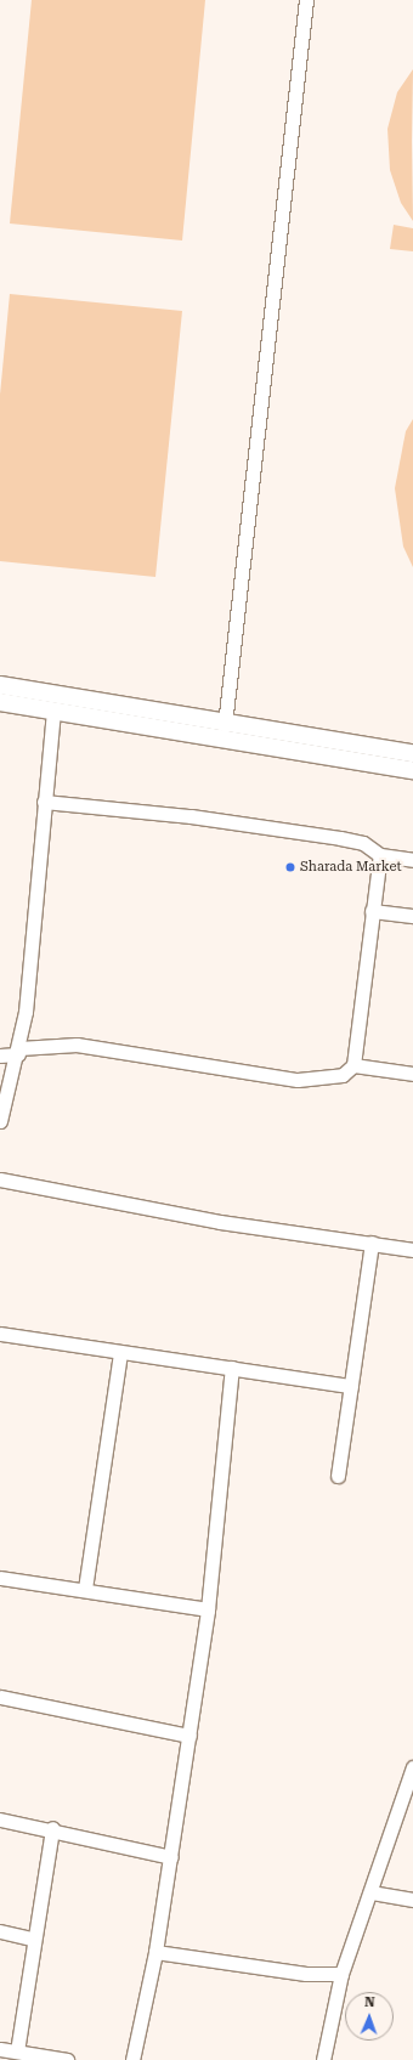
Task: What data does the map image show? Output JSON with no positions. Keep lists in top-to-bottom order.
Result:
{
  "places": ["Sharada Market"],
  "north": "top"
}
